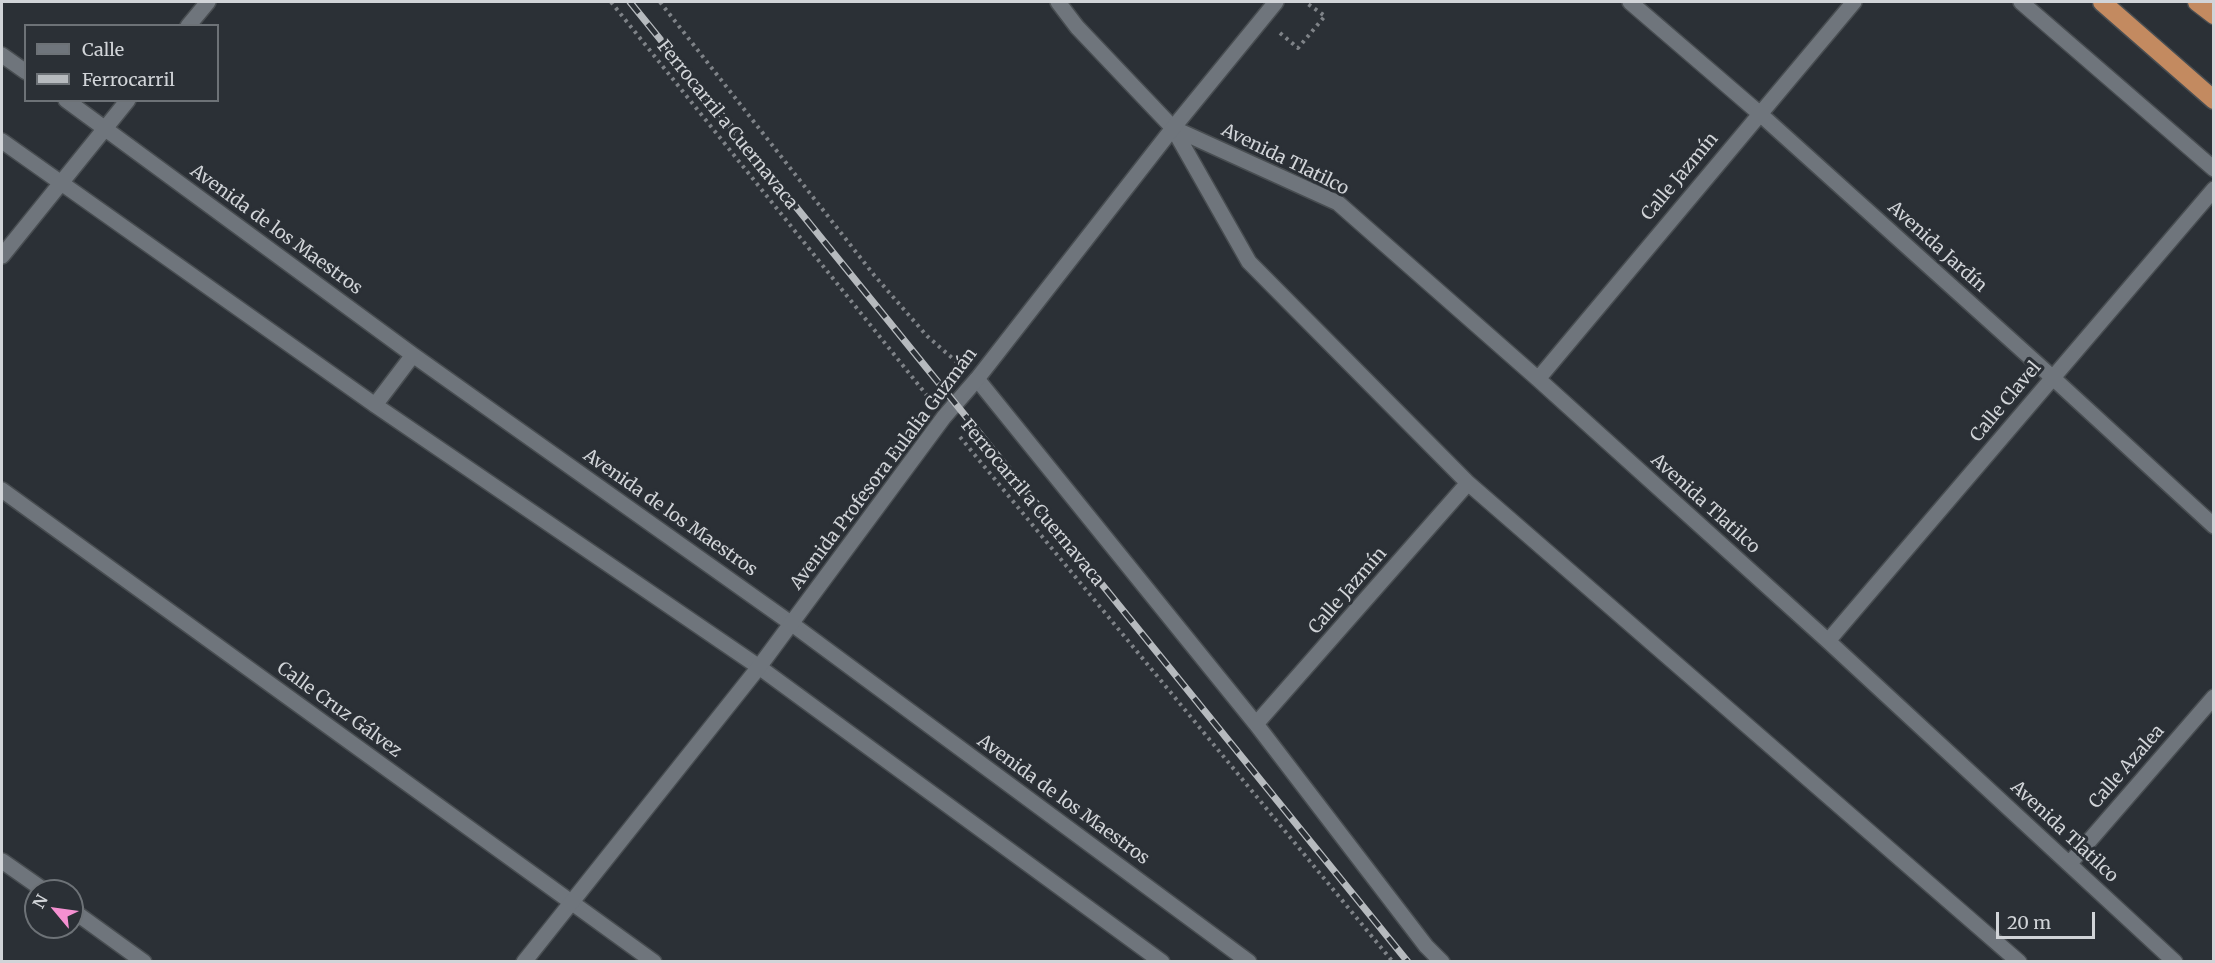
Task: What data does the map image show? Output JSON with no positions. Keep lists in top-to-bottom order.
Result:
{
  "streets": {
    "street": [
      "Avenida Tlatilco",
      "Calle Jazmín",
      "Avenida de los Maestros",
      "Avenida Jardín",
      "Calle Clavel",
      "Avenida Profesora Eulalia Guzmán",
      "Calle Cruz Gálvez",
      "Calle Azalea"
    ],
    "path": ["Ferrocarril a Cuernavaca"]
  },
  "crossings": [
    ["Ferrocarril a Cuernavaca", "Avenida Profesora Eulalia Guzmán"],
    ["Avenida Tlatilco", "Calle Jazmín"],
    ["Avenida Tlatilco", "Calle Clavel"],
    ["Avenida Tlatilco", "Avenida Profesora Eulalia Guzmán"],
    ["Avenida Tlatilco", "Calle Azalea"],
    ["Calle Jazmín", "Avenida Jardín"],
    ["Avenida de los Maestros", "Avenida Profesora Eulalia Guzmán"],
    ["Avenida Jardín", "Calle Clavel"],
    ["Avenida Profesora Eulalia Guzmán", "Calle Cruz Gálvez"]
  ],
  "legend": ["Calle", "Ferrocarril"],
  "scale_bar": "20 m",
  "north": "top left"
}
